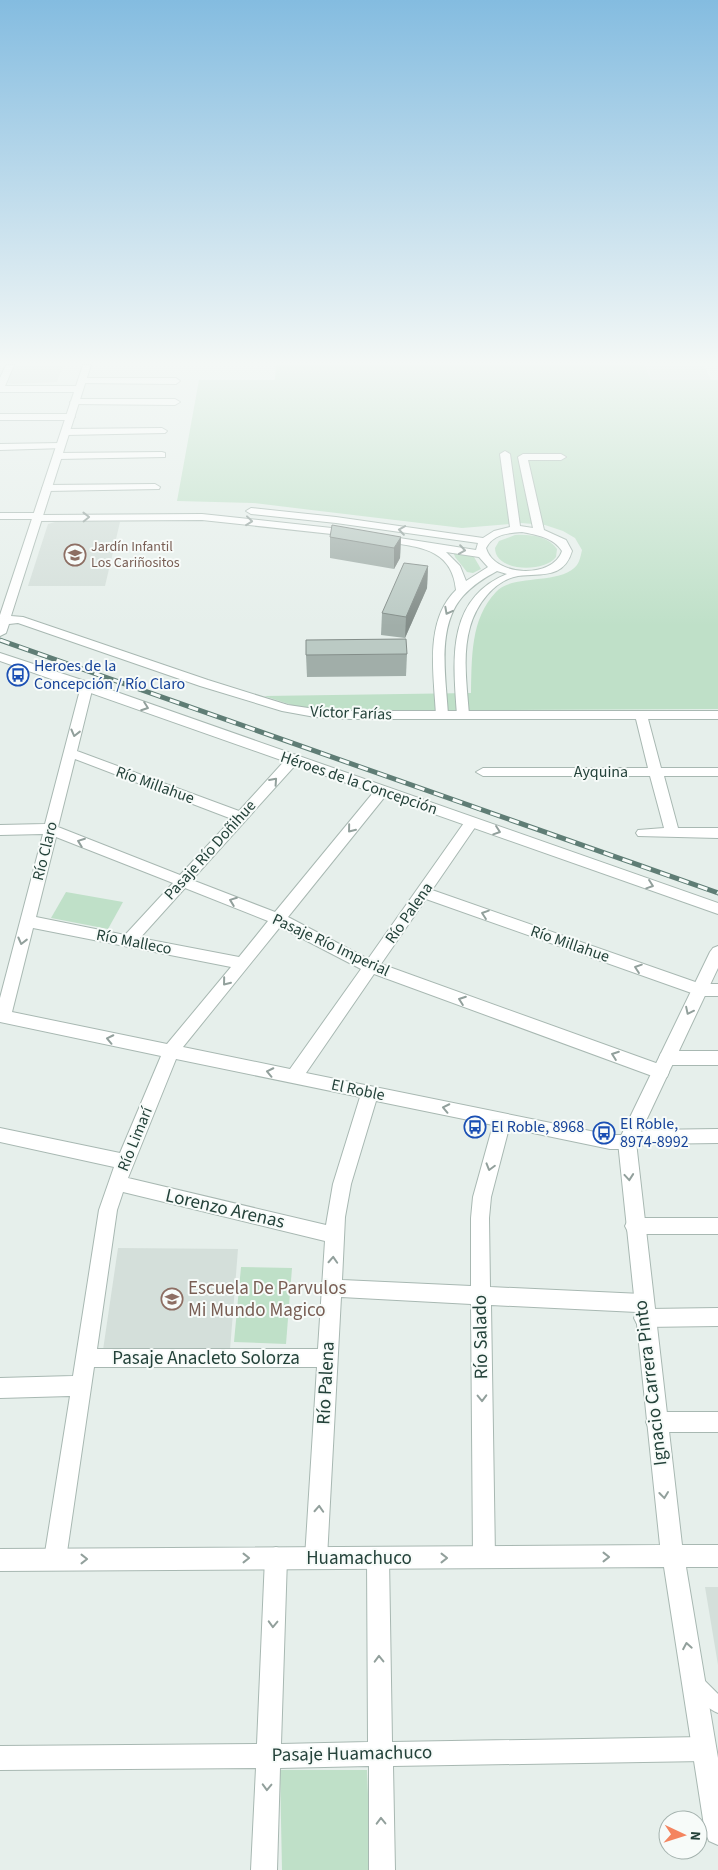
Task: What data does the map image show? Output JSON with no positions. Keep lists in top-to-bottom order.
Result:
{
  "streets": {
    "street": [
      "Víctor Farías",
      "Ayquina",
      "Héroes de la Concepción",
      "Río Millahue",
      "Pasaje Río Doñihue",
      "Río Claro",
      "Río Palena",
      "Río Malleco",
      "Pasaje Río Imperial",
      "El Roble",
      "Río Limarí",
      "Lorenzo Arenas",
      "Río Salado",
      "Pasaje Anacleto Solorza",
      "Ignacio Carrera Pinto",
      "Huamachuco",
      "Pasaje Huamachuco"
    ]
  },
  "crossings": [
    ["Héroes de la Concepción", "Pasaje Río Doñihue"],
    ["Héroes de la Concepción", "Río Claro"],
    ["Héroes de la Concepción", "Río Palena"],
    ["Héroes de la Concepción", "Río Limarí"],
    ["Río Millahue", "Pasaje Río Doñihue"],
    ["Río Millahue", "Río Claro"],
    ["Río Millahue", "Río Palena"],
    ["Pasaje Río Doñihue", "Río Malleco"],
    ["Pasaje Río Doñihue", "Pasaje Río Imperial"],
    ["Río Claro", "Río Malleco"],
    ["Río Claro", "Pasaje Río Imperial"],
    ["Río Claro", "El Roble"],
    ["Río Palena", "Pasaje Río Imperial"],
    ["Río Palena", "El Roble"],
    ["Río Palena", "Lorenzo Arenas"],
    ["Río Palena", "Pasaje Anacleto Solorza"],
    ["Río Palena", "Huamachuco"],
    ["Río Malleco", "Río Limarí"],
    ["Pasaje Río Imperial", "Río Limarí"],
    ["El Roble", "Río Limarí"],
    ["El Roble", "Río Salado"],
    ["El Roble", "Ignacio Carrera Pinto"],
    ["Río Limarí", "Lorenzo Arenas"],
    ["Río Limarí", "Pasaje Anacleto Solorza"],
    ["Río Limarí", "Huamachuco"],
    ["Río Salado", "Huamachuco"],
    ["Ignacio Carrera Pinto", "Huamachuco"],
    ["Ignacio Carrera Pinto", "Pasaje Huamachuco"]
  ],
  "one_way": [
    "Héroes de la Concepción",
    "Río Millahue",
    "Río Claro",
    "Pasaje Río Imperial",
    "El Roble",
    "Río Salado",
    "Huamachuco"
  ],
  "places": {
    "school or university": ["Jardín Infantil Los Cariñositos", "Escuela De Parvulos Mi Mundo Magico"],
    "bus stop": ["Heroes de la Concepción / Río Claro", "El Roble, 8968", "El Roble, 8974-8992"]
  },
  "north": "right"
}
